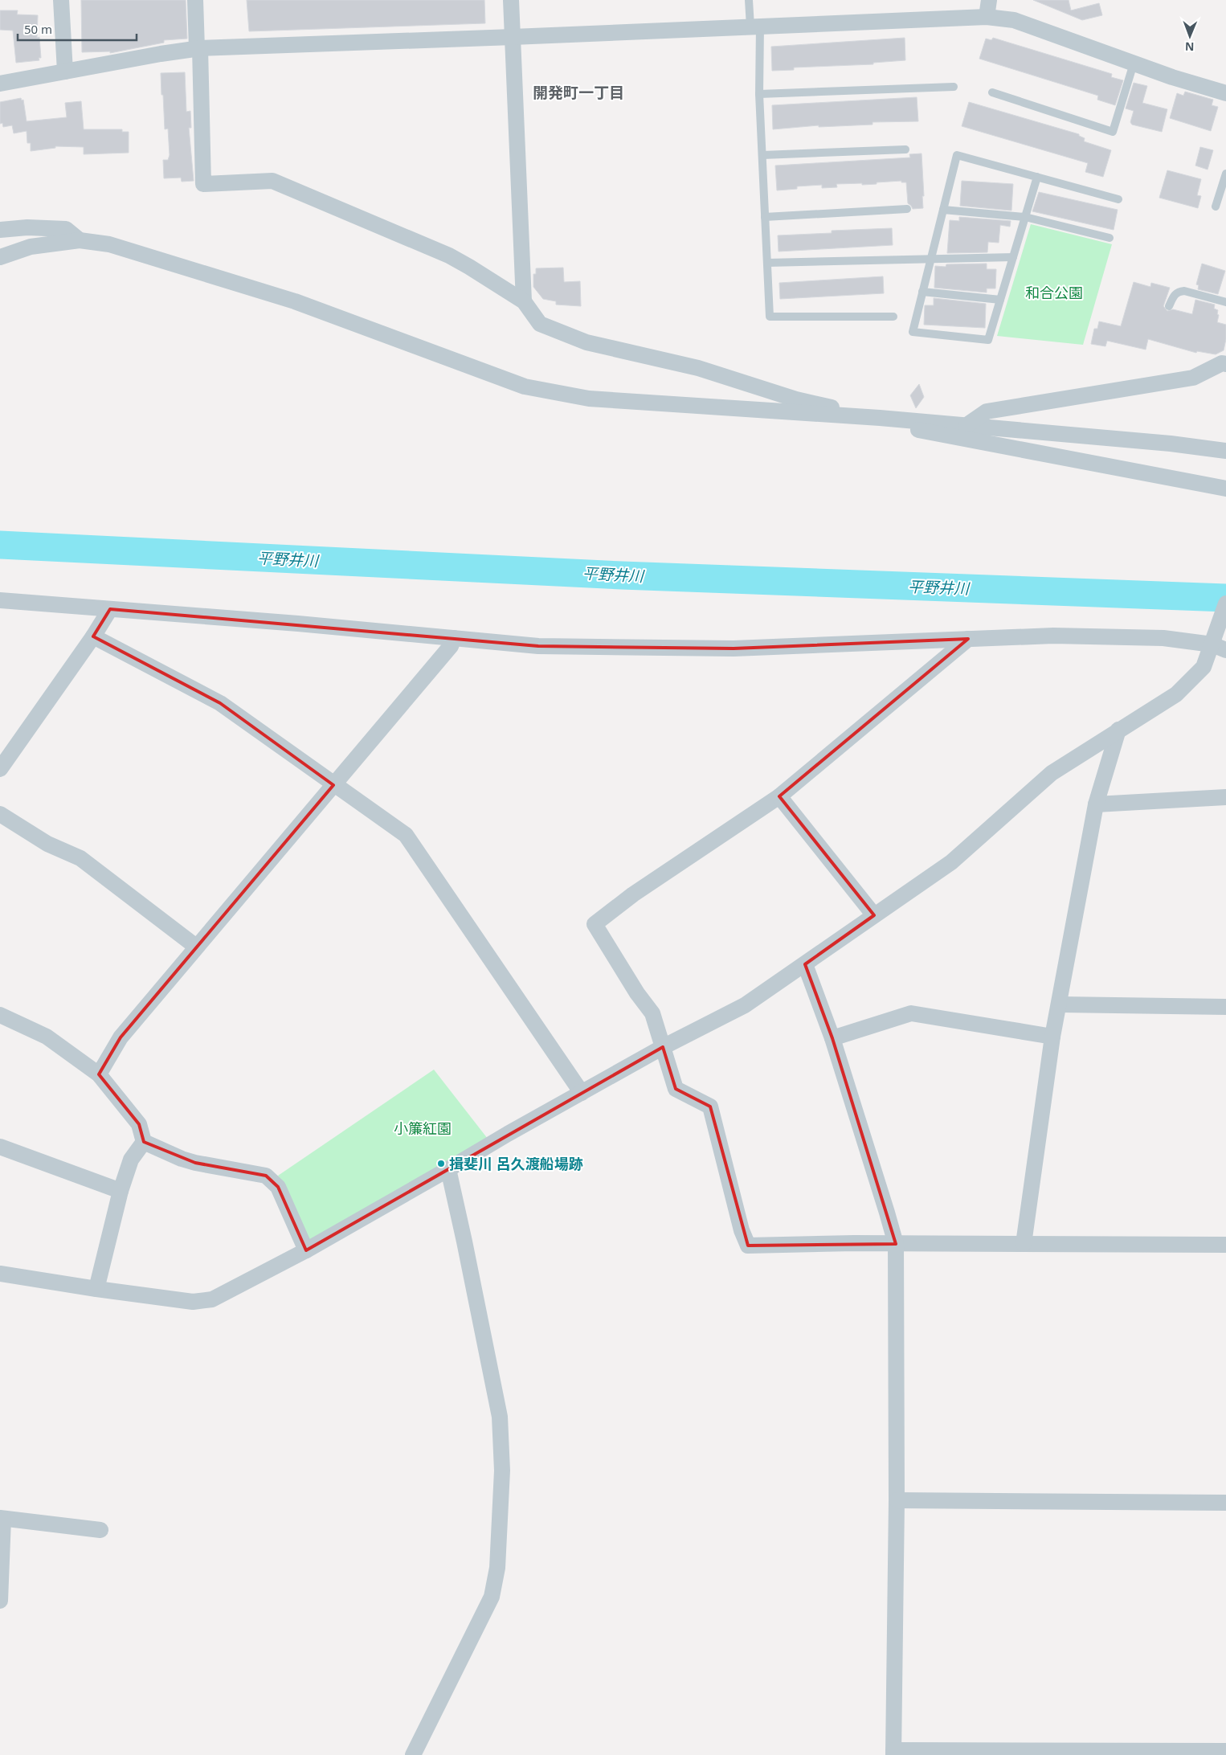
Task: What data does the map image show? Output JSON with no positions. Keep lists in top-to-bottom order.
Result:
{
  "districts": ["開発町一丁目"],
  "water": ["平野井川"],
  "parks": ["和合公園", "小簾紅園"],
  "places": ["揖斐川 呂久渡船場跡"],
  "scale_bar": "50 m",
  "north": "bottom"
}
